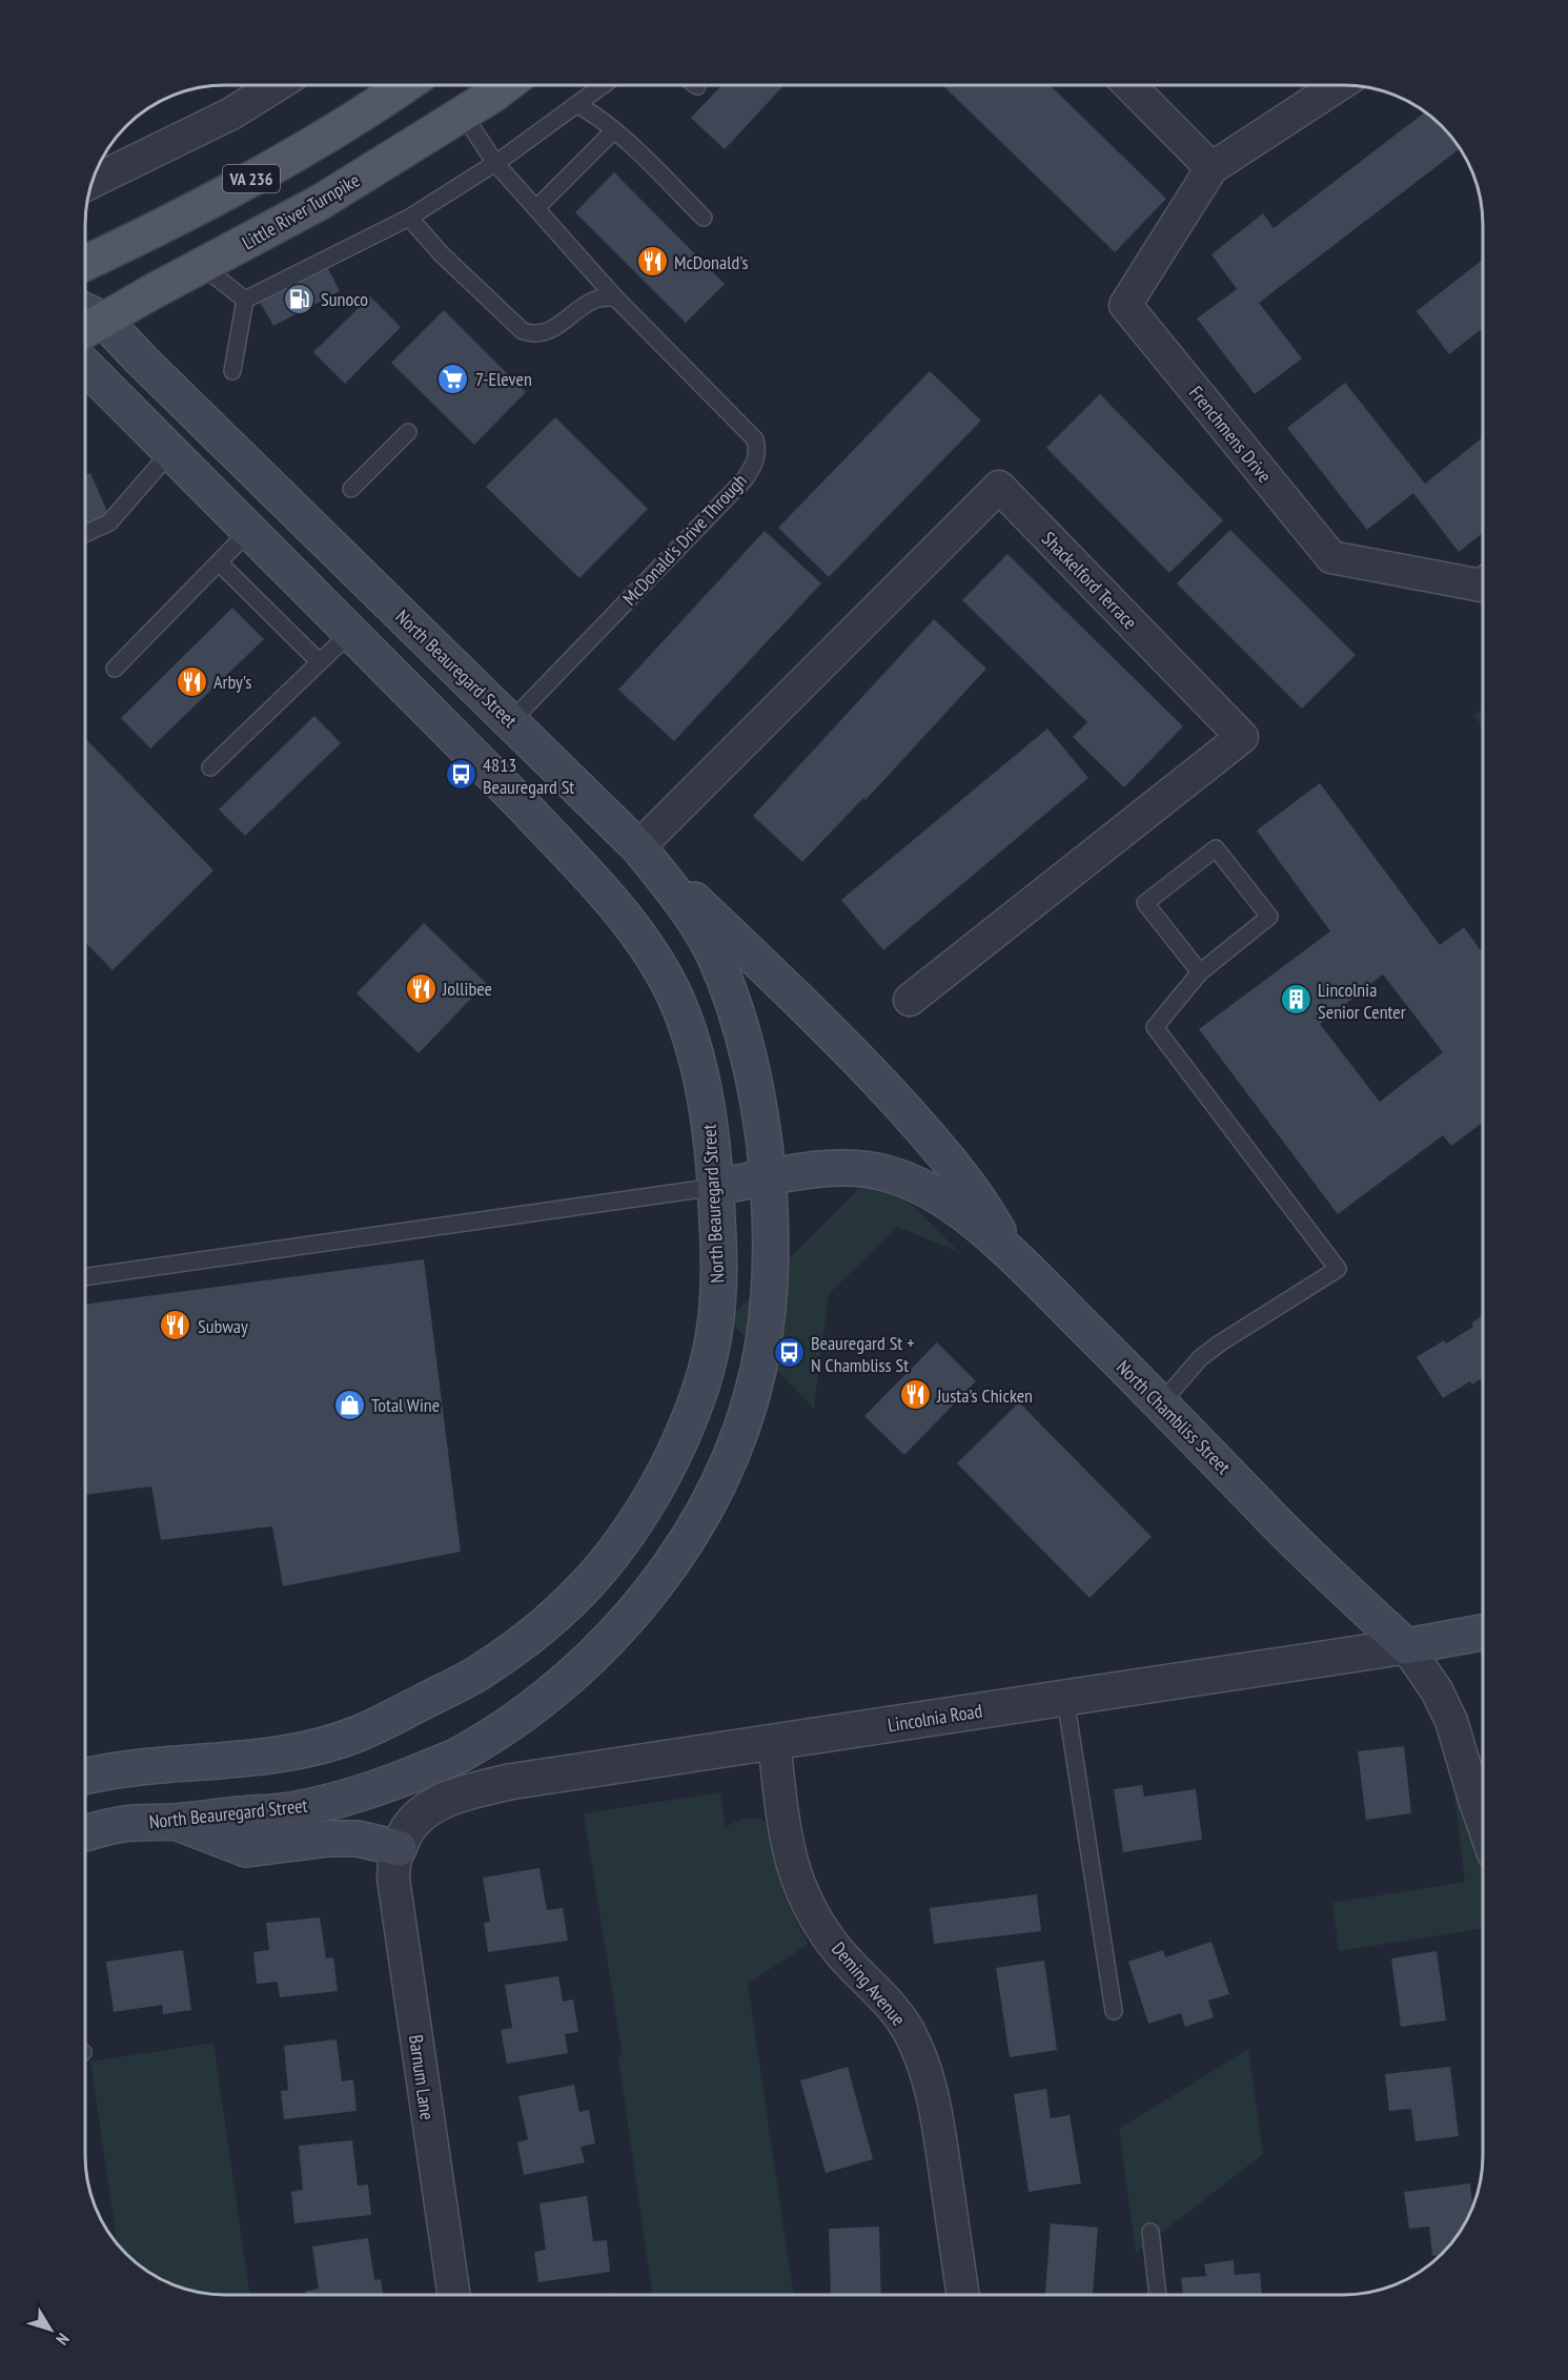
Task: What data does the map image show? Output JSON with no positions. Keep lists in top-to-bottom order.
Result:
{
  "streets": {
    "main road": [
      "VA 236",
      "Little River Turnpike",
      "North Beauregard Street",
      "North Chambliss Street",
      "Lincolnia Road"
    ],
    "street": [
      "Frenchmens Drive",
      "Shackelford Terrace",
      "Deming Avenue",
      "Barnum Lane"
    ],
    "lane": ["McDonald's Drive Through"]
  },
  "crossings": [
    ["Little River Turnpike", "McDonald's Drive Through"],
    ["Little River Turnpike", "North Beauregard Street"],
    ["McDonald's Drive Through", "North Beauregard Street"],
    ["Shackelford Terrace", "North Beauregard Street"],
    ["North Beauregard Street", "North Chambliss Street"],
    ["North Chambliss Street", "Lincolnia Road"],
    ["Lincolnia Road", "Deming Avenue"],
    ["Lincolnia Road", "Barnum Lane"]
  ],
  "places": {
    "restaurant": [
      "McDonald's",
      "Arby's",
      "Jollibee",
      "Subway",
      "Justa's Chicken"
    ],
    "fuel station": ["Sunoco"],
    "supermarket": ["7-Eleven"],
    "bus stop": ["4813 Beauregard St", "Beauregard St + N Chambliss St"],
    "building": ["Lincolnia Senior Center"],
    "shop": ["Total Wine"]
  },
  "north": "bottom right"
}
